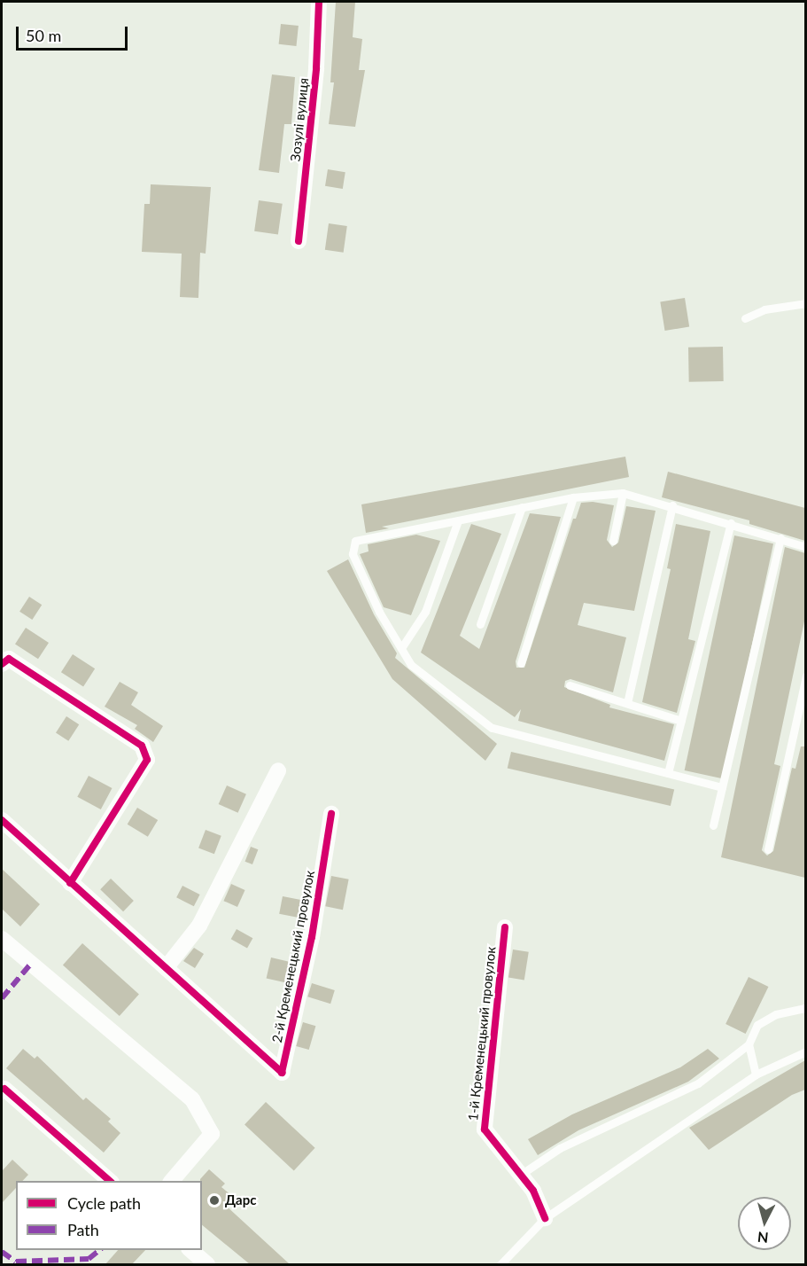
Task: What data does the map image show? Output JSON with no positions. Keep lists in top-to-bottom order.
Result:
{
  "streets": {
    "street": ["Зозулі вулиця", "2-й Кременецький провулок", "1-й Кременецький провулок"]
  },
  "places": ["Дарс"],
  "legend": ["Cycle path", "Path"],
  "scale_bar": "50 m",
  "north": "bottom"
}
